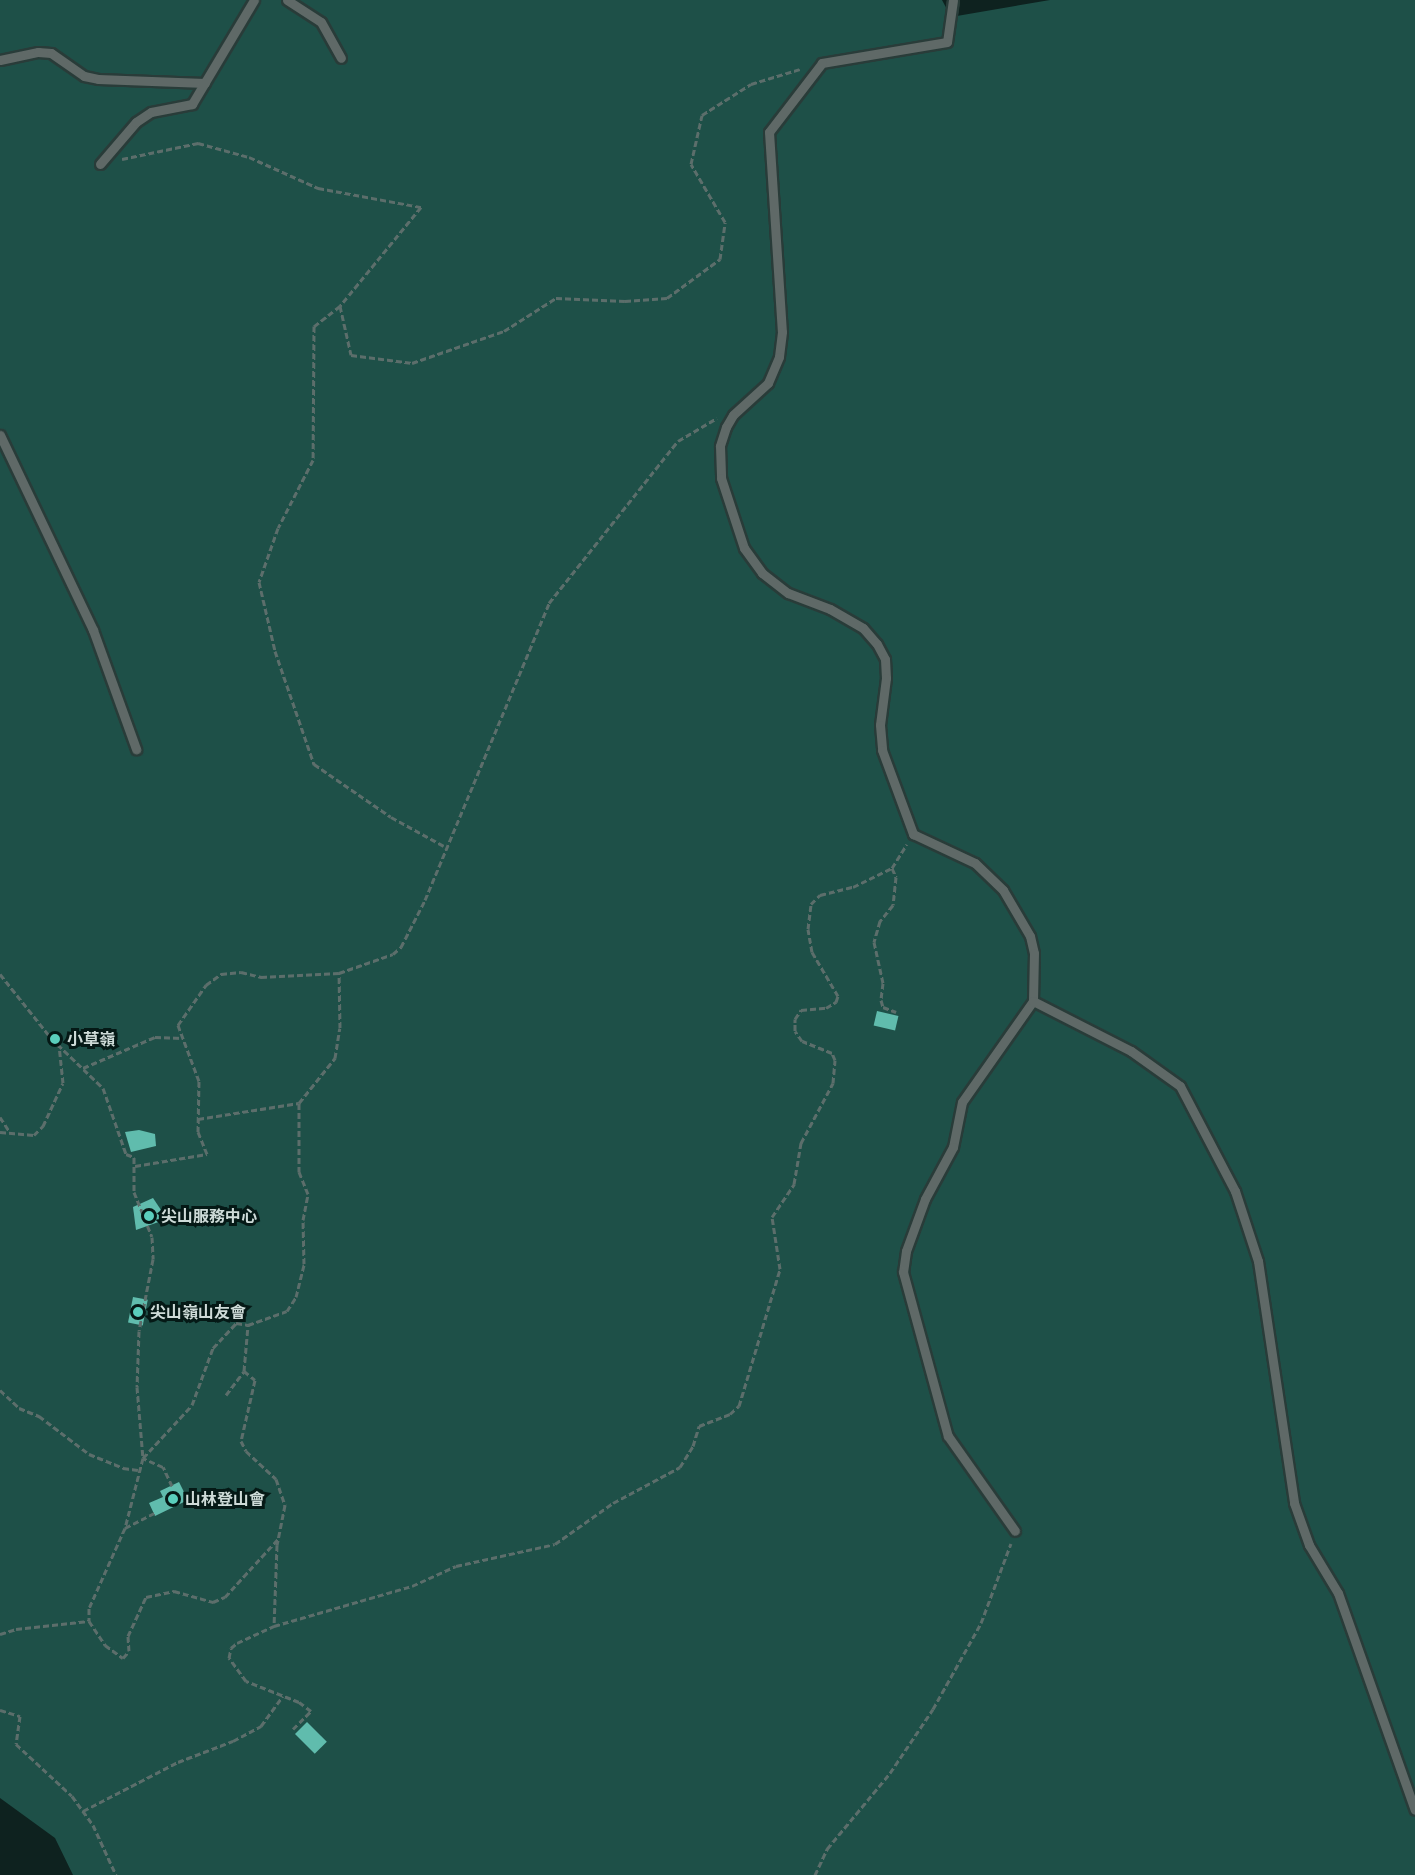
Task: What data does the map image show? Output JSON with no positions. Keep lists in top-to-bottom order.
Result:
{
  "places": [
    "小草嶺",
    "尖山服務中心",
    "尖山嶺山友會",
    "山林登山會"
  ]
}
